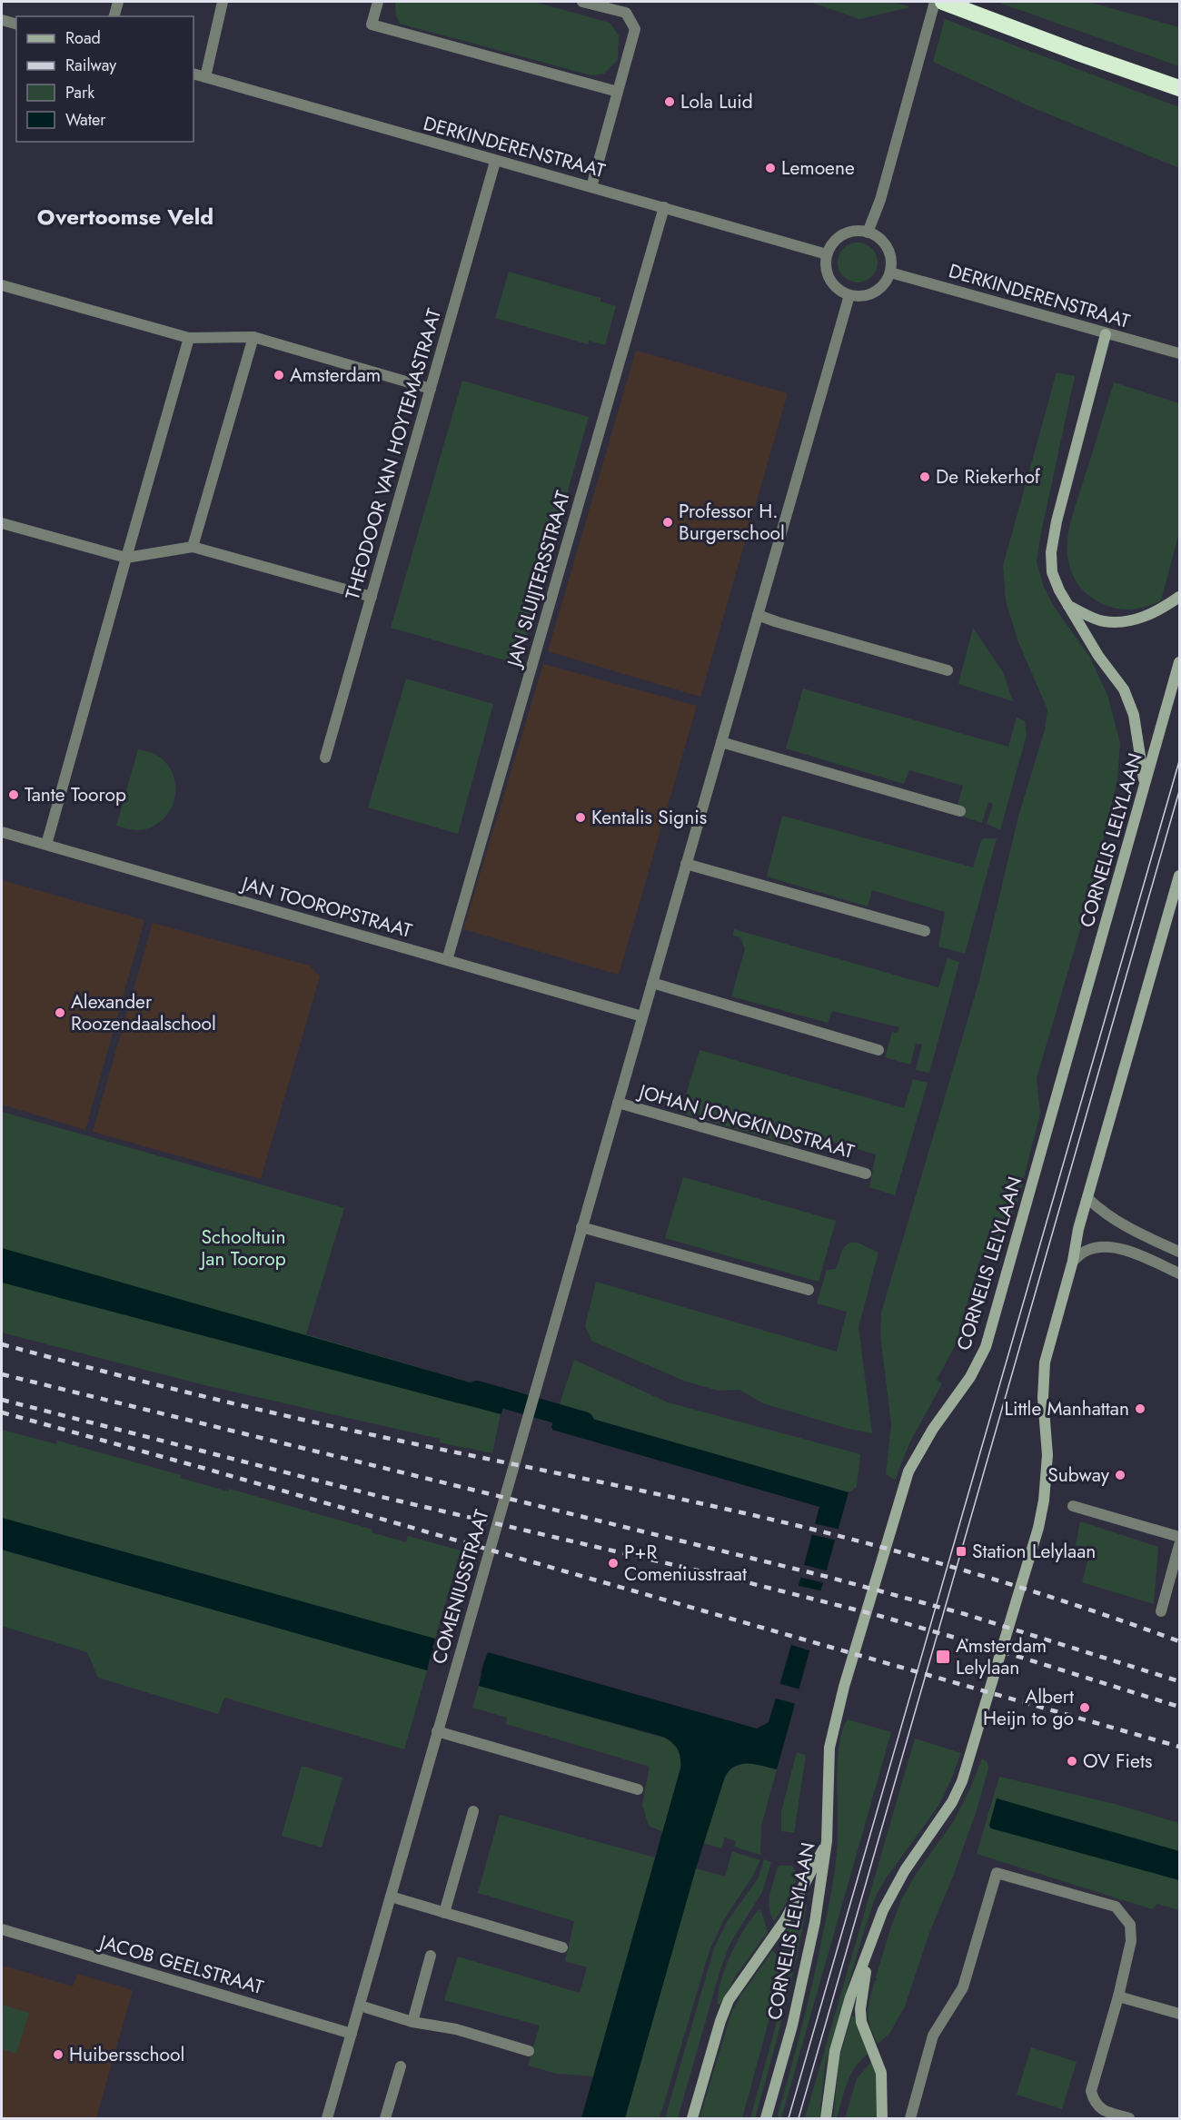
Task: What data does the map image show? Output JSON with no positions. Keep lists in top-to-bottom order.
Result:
{
  "streets": {
    "main road": ["CORNELIS LELYLAAN"],
    "street": [
      "DERKINDERENSTRAAT",
      "THEODOOR VAN HOYTEMASTRAAT",
      "JAN SLUIJTERSSTRAAT",
      "JAN TOOROPSTRAAT",
      "JOHAN JONGKINDSTRAAT",
      "COMENIUSSTRAAT",
      "JACOB GEELSTRAAT"
    ]
  },
  "crossings": [
    ["DERKINDERENSTRAAT", "THEODOOR VAN HOYTEMASTRAAT"],
    ["DERKINDERENSTRAAT", "JAN SLUIJTERSSTRAAT"],
    ["DERKINDERENSTRAAT", "JOHAN JONGKINDSTRAAT"],
    ["JAN SLUIJTERSSTRAAT", "JAN TOOROPSTRAAT"],
    ["JAN TOOROPSTRAAT", "JOHAN JONGKINDSTRAAT"],
    ["JOHAN JONGKINDSTRAAT", "COMENIUSSTRAAT"],
    ["COMENIUSSTRAAT", "JACOB GEELSTRAAT"]
  ],
  "districts": ["Overtoomse Veld"],
  "parks": ["Schooltuin Jan Toorop"],
  "places": {
    "other": [
      "Lola Luid",
      "Lemoene",
      "Amsterdam",
      "De Riekerhof",
      "Professor H. Burgerschool",
      "Tante Toorop",
      "Kentalis Signis",
      "Alexander Roozendaalschool",
      "Little Manhattan",
      "Subway",
      "P+R Comeniusstraat",
      "Albert Heijn to go",
      "OV Fiets",
      "Huibersschool"
    ],
    "transit": ["Station Lelylaan", "Amsterdam Lelylaan"]
  },
  "legend": [
    "Road",
    "Railway",
    "Park",
    "Water"
  ]
}
